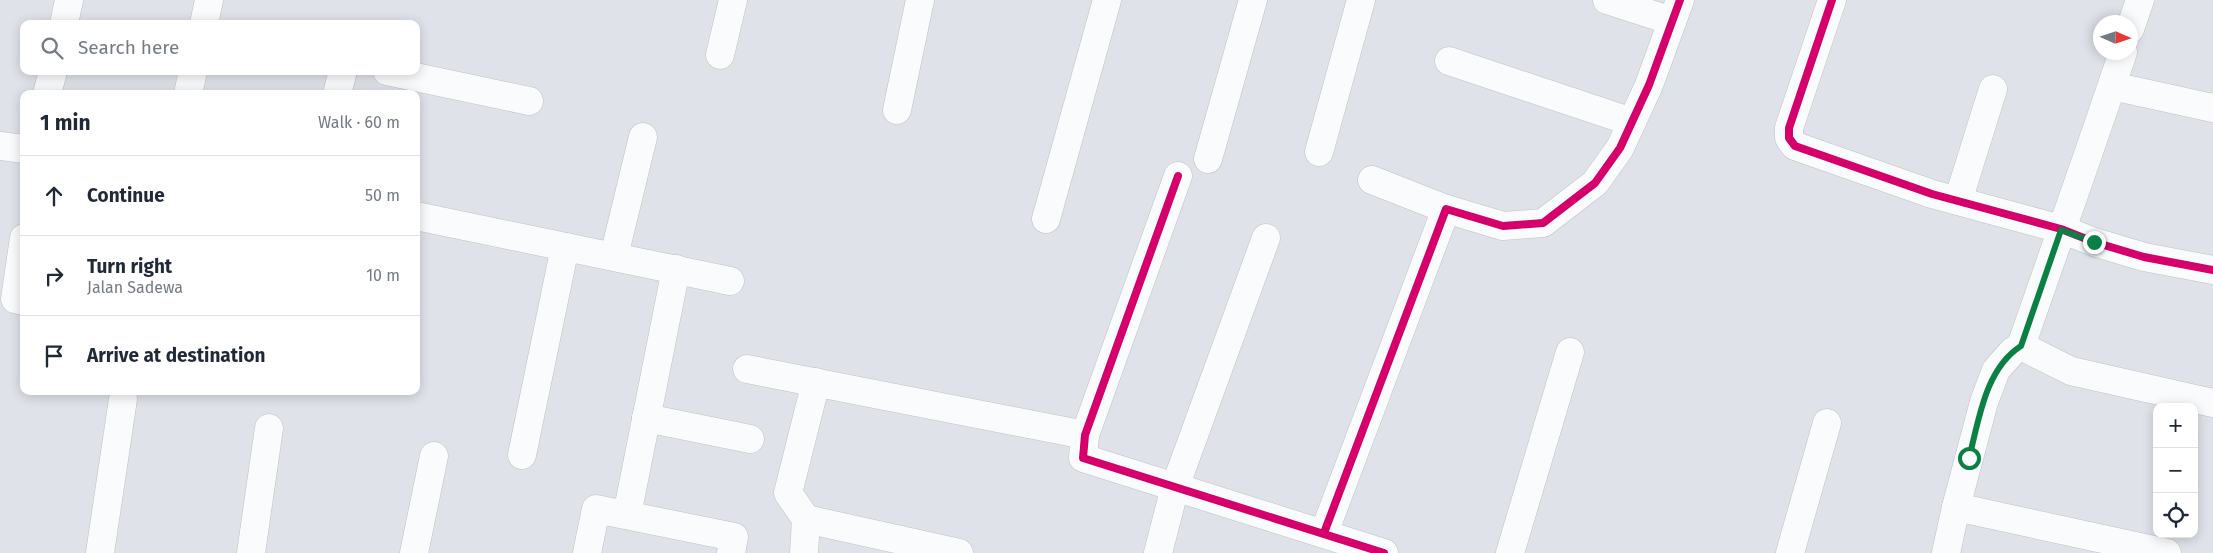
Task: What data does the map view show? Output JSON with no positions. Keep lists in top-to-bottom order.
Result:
{
  "north": "right",
  "page": {
    "search": "Search here",
    "heading": ["1 min", "Walk · 60 m"],
    "list": [
      ["Continue", "50 m"],
      ["Turn right", "Jalan Sadewa", "10 m"],
      "Arrive at destination"
    ],
    "map_buttons": ["+", "−"]
  }
}
